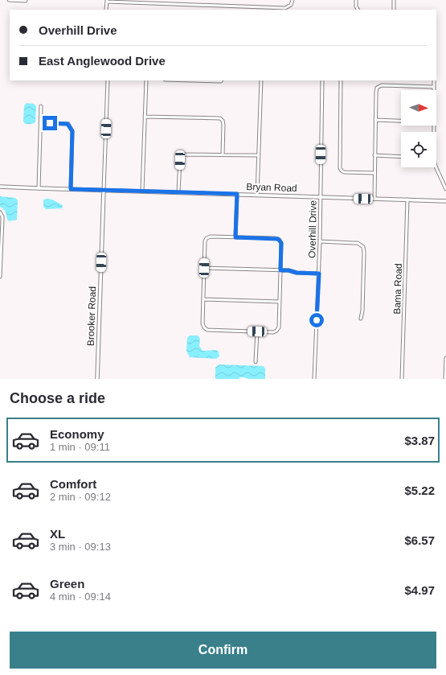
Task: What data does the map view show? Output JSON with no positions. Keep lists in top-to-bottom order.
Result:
{
  "streets": {
    "street": [
      "Bryan Road",
      "Overhill Drive",
      "Bama Road",
      "Brooker Road"
    ]
  },
  "crossings": [
    ["Bryan Road", "Overhill Drive"],
    ["Bryan Road", "Bama Road"],
    ["Bryan Road", "Brooker Road"]
  ],
  "north": "right",
  "page": {
    "banner": ["Overhill Drive", "East Anglewood Drive"],
    "heading": "Choose a ride",
    "list": [
      {
        "name": "Economy",
        "note": "1 min · 09:11",
        "value": "$3.87"
      },
      {
        "name": "Comfort",
        "note": "2 min · 09:12",
        "value": "$5.22"
      },
      {
        "name": "XL",
        "note": "3 min · 09:13",
        "value": "$6.57"
      },
      {
        "name": "Green",
        "note": "4 min · 09:14",
        "value": "$4.97"
      }
    ],
    "buttons": "Confirm"
  }
}
